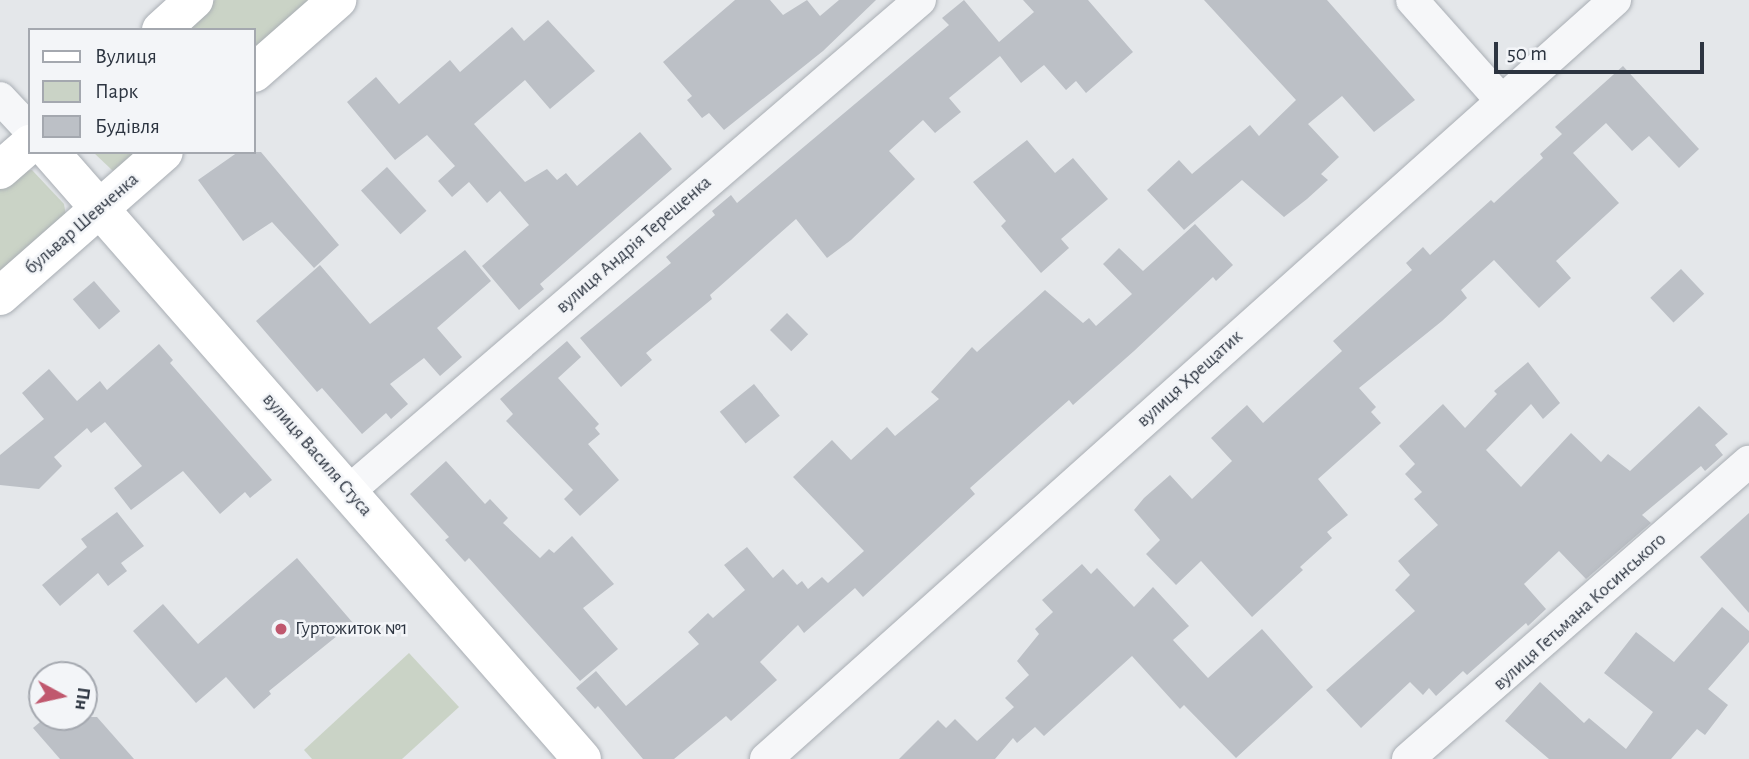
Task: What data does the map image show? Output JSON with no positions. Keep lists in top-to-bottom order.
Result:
{
  "streets": {
    "street": [
      "бульвар Шевченка",
      "вулиця Андрія Терещенка",
      "вулиця Хрещатик",
      "вулиця Василя Стуса",
      "вулиця Гетьмана Косинського"
    ]
  },
  "crossings": [
    ["бульвар Шевченка", "вулиця Василя Стуса"],
    ["вулиця Андрія Терещенка", "вулиця Василя Стуса"]
  ],
  "places": ["Гуртожиток №1"],
  "legend": ["Вулиця", "Парк", "Будівля"],
  "scale_bar": "50 m",
  "north": "right"
}
